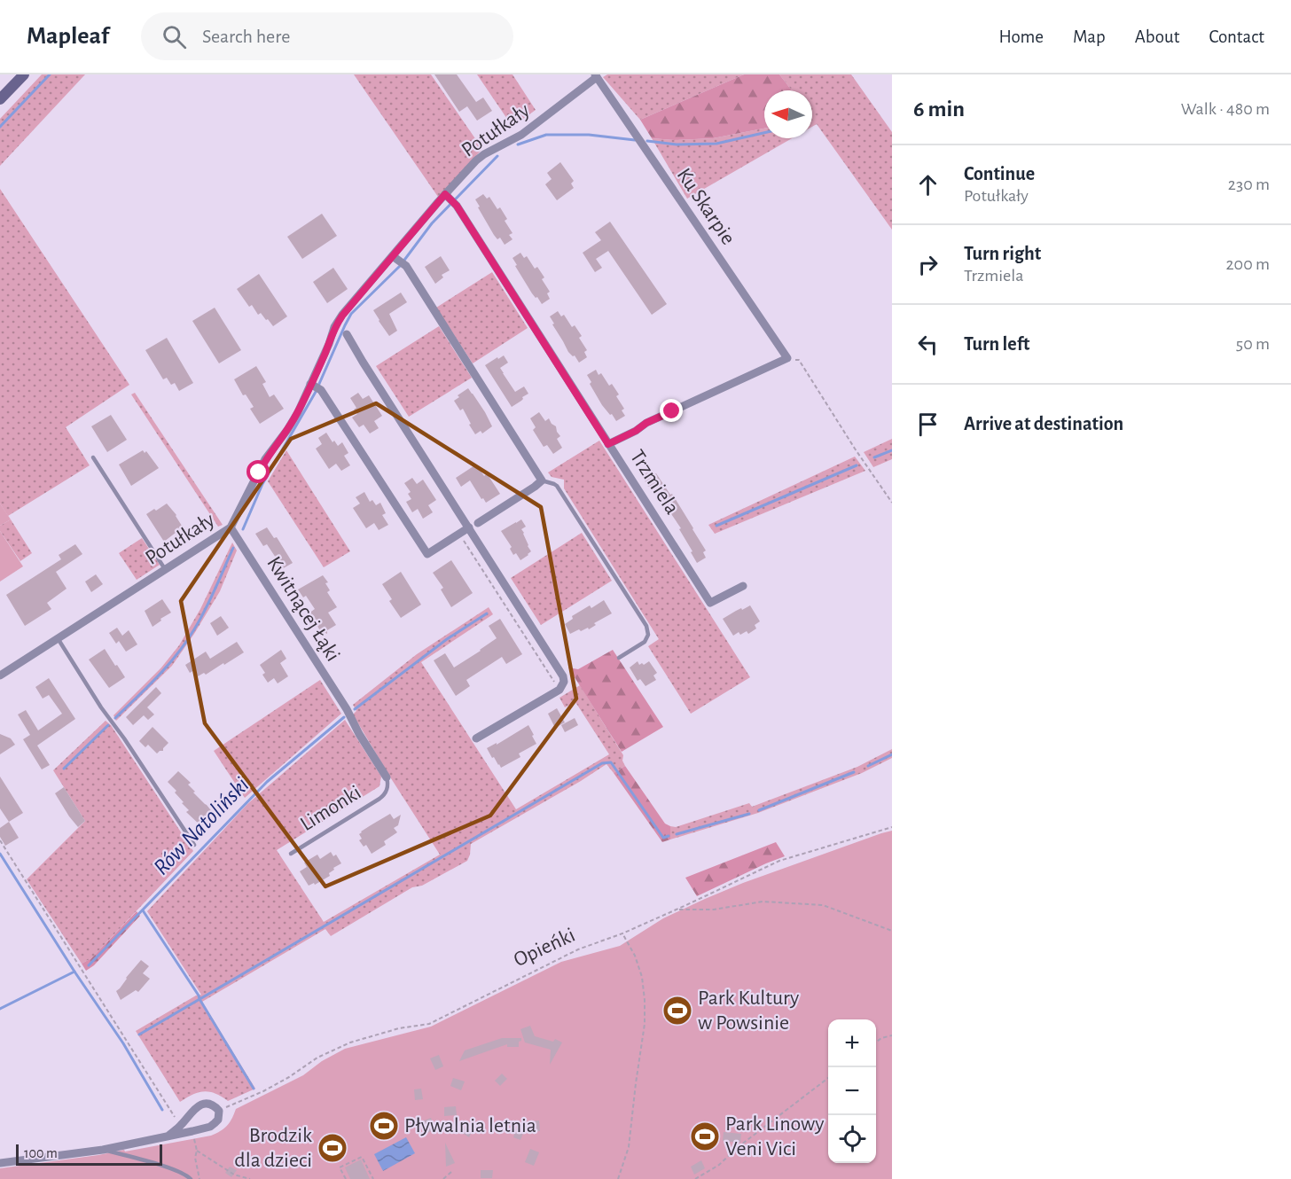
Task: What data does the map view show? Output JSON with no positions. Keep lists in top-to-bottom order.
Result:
{
  "streets": {
    "street": [
      "Potułkały",
      "Ku Skarpie",
      "Trzmiela",
      "Kwitnącej Łąki"
    ],
    "lane": ["Limonki"],
    "path": ["Opieńki"]
  },
  "crossings": [
    ["Potułkały", "Ku Skarpie"],
    ["Potułkały", "Trzmiela"],
    ["Potułkały", "Kwitnącej Łąki"],
    ["Kwitnącej Łąki", "Limonki"]
  ],
  "water": ["Rów Natoliński"],
  "places": {
    "sports": [
      "Park Kultury w Powsinie",
      "Pływalnia letnia",
      "Park Linowy Veni Vici",
      "Brodzik dla dzieci"
    ]
  },
  "scale_bar": "100 m",
  "north": "left",
  "page": {
    "header": "Mapleaf",
    "search": "Search here",
    "nav": [
      "Home",
      "Map",
      "About",
      "Contact"
    ],
    "heading": ["6 min", "Walk · 480 m"],
    "list": [
      ["Continue", "Potułkały", "230 m"],
      ["Turn right", "Trzmiela", "200 m"],
      ["Turn left", "50 m"],
      "Arrive at destination"
    ],
    "map_buttons": ["+", "−"],
    "scale": "100 m"
  }
}
